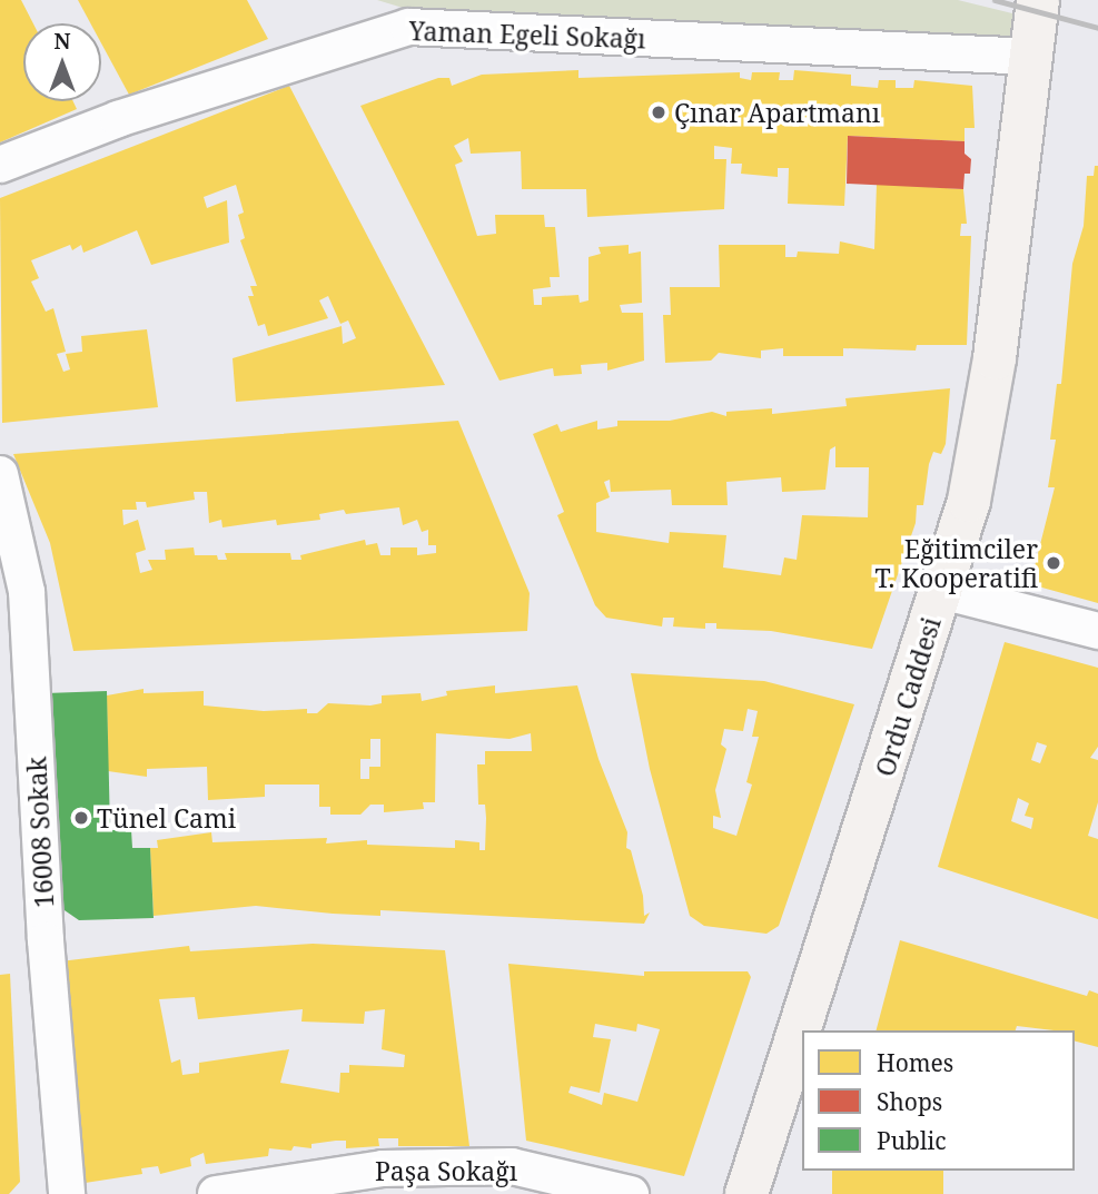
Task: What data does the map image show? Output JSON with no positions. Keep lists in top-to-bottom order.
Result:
{
  "streets": {
    "main road": ["Ordu Caddesi"],
    "street": ["Yaman Egeli Sokağı", "16008 Sokak", "Paşa Sokağı"]
  },
  "crossings": [
    ["Yaman Egeli Sokağı", "Ordu Caddesi"]
  ],
  "places": ["Çınar Apartmanı", "Eğitimciler T. Kooperatifi", "Tünel Cami"],
  "legend": ["Homes", "Shops", "Public"],
  "north": "top"
}
